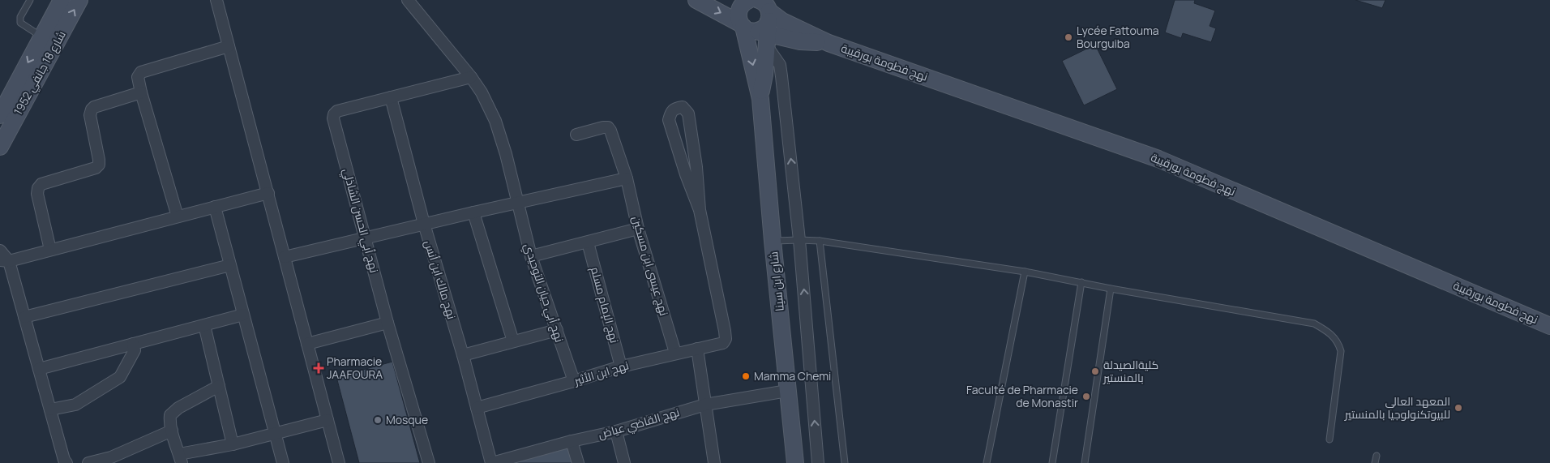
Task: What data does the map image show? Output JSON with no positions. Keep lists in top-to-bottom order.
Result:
{
  "streets": {
    "main road": ["نهج فطومة بورقيبة", "شارع 18 جانفي 1952", "شارع ابن سينا"],
    "street": [
      "نهج أبي الحسن الشاذلي",
      "نهج عيسى ابن مسكين",
      "نهج مالك ابن أنس",
      "نهج أبي حيان التوحيدي",
      "نهج الإمام مسلم",
      "نهج ابن الأثير",
      "نهج القاضي عياض"
    ]
  },
  "crossings": [
    ["نهج أبي الحسن الشاذلي", "نهج مالك ابن أنس"],
    ["نهج أبي الحسن الشاذلي", "نهج أبي حيان التوحيدي"],
    ["نهج عيسى ابن مسكين", "نهج ابن الأثير"],
    ["نهج مالك ابن أنس", "نهج ابن الأثير"],
    ["نهج مالك ابن أنس", "نهج القاضي عياض"],
    ["شارع ابن سينا", "نهج القاضي عياض"],
    ["نهج أبي حيان التوحيدي", "نهج ابن الأثير"],
    ["نهج الإمام مسلم", "نهج ابن الأثير"]
  ],
  "places": {
    "other": [
      "Lycée Fattouma Bourguiba",
      "كليةالصيدلة بالمنستير",
      "Mamma Chemi",
      "Faculté de Pharmacie de Monastir",
      "المعهد العالي للبيوتكنولوجيا بالمنستير",
      "Mosque"
    ],
    "health": ["Pharmacie JAAFOURA"]
  }
}
